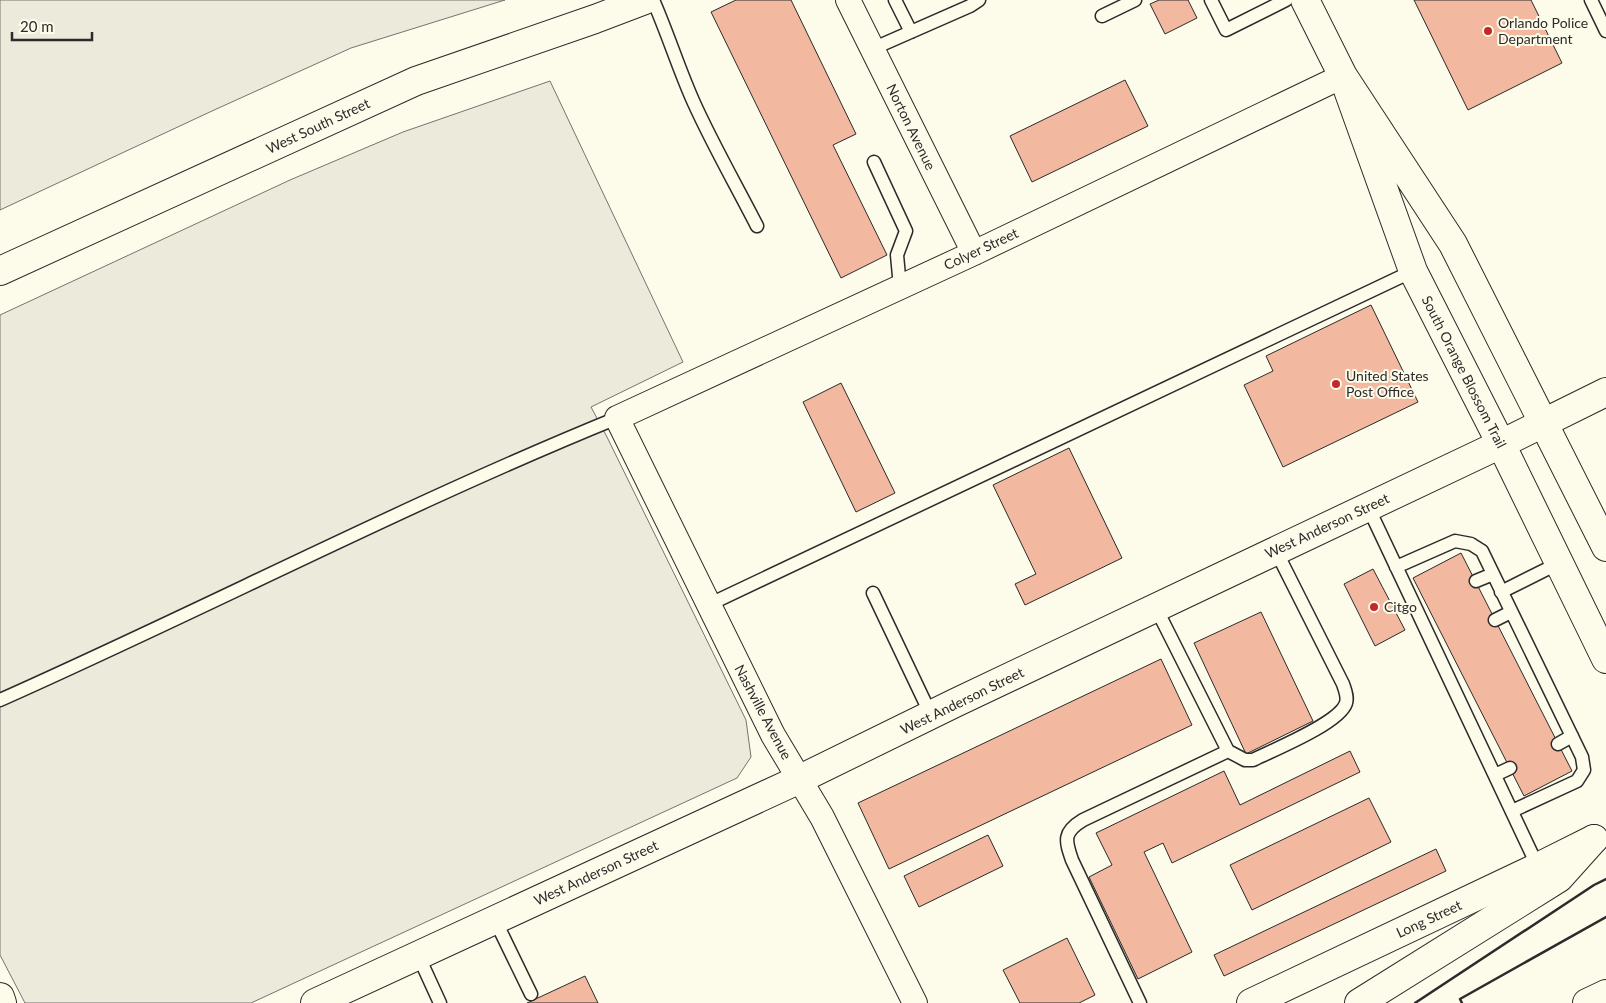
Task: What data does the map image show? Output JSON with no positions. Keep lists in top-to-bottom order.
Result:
{
  "streets": {
    "main road": [
      "West South Street",
      "South Orange Blossom Trail",
      "West Anderson Street",
      "Long Street"
    ],
    "street": ["Norton Avenue", "Colyer Street", "Nashville Avenue"]
  },
  "crossings": [
    ["Norton Avenue", "Colyer Street"],
    ["Colyer Street", "South Orange Blossom Trail"],
    ["Colyer Street", "Nashville Avenue"],
    ["South Orange Blossom Trail", "West Anderson Street"],
    ["West Anderson Street", "Nashville Avenue"]
  ],
  "places": ["Orlando Police Department", "United States Post Office", "Citgo"],
  "scale_bar": "20 m"
}
